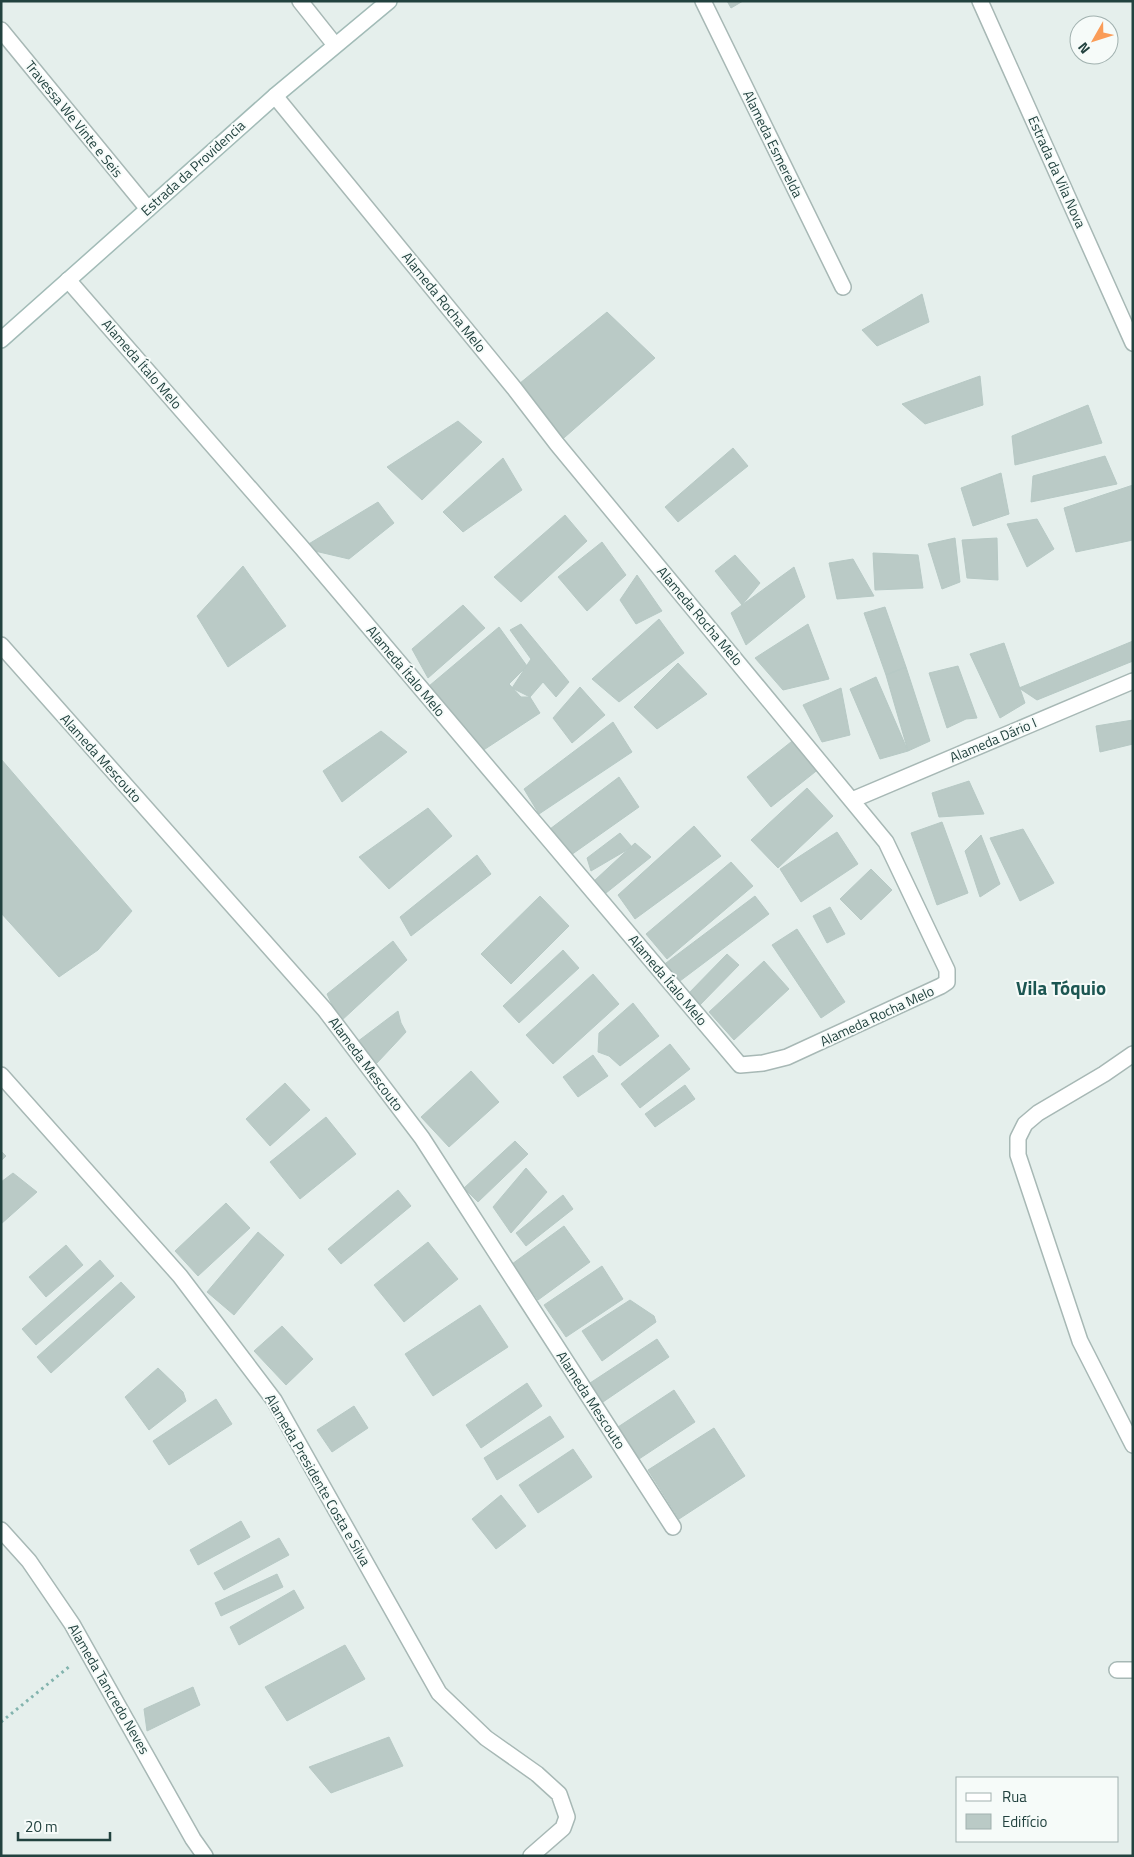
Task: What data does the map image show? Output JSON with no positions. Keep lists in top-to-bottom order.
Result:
{
  "streets": {
    "street": [
      "Travessa We Vinte e Seis",
      "Alameda Esmerelda",
      "Estrada da Providencia",
      "Estrada da Vila Nova",
      "Alameda Rocha Melo",
      "Alameda Ítalo Melo",
      "Alameda Dário I",
      "Alameda Mescouto",
      "Alameda Presidente Costa e Silva",
      "Alameda Tancredo Neves"
    ]
  },
  "crossings": [
    ["Travessa We Vinte e Seis", "Estrada da Providencia"],
    ["Estrada da Providencia", "Alameda Rocha Melo"],
    ["Estrada da Providencia", "Alameda Ítalo Melo"],
    ["Alameda Rocha Melo", "Alameda Ítalo Melo"],
    ["Alameda Rocha Melo", "Alameda Dário I"]
  ],
  "districts": ["Vila Tóquio"],
  "legend": ["Rua", "Edifício"],
  "scale_bar": "20 m",
  "north": "bottom left"
}
